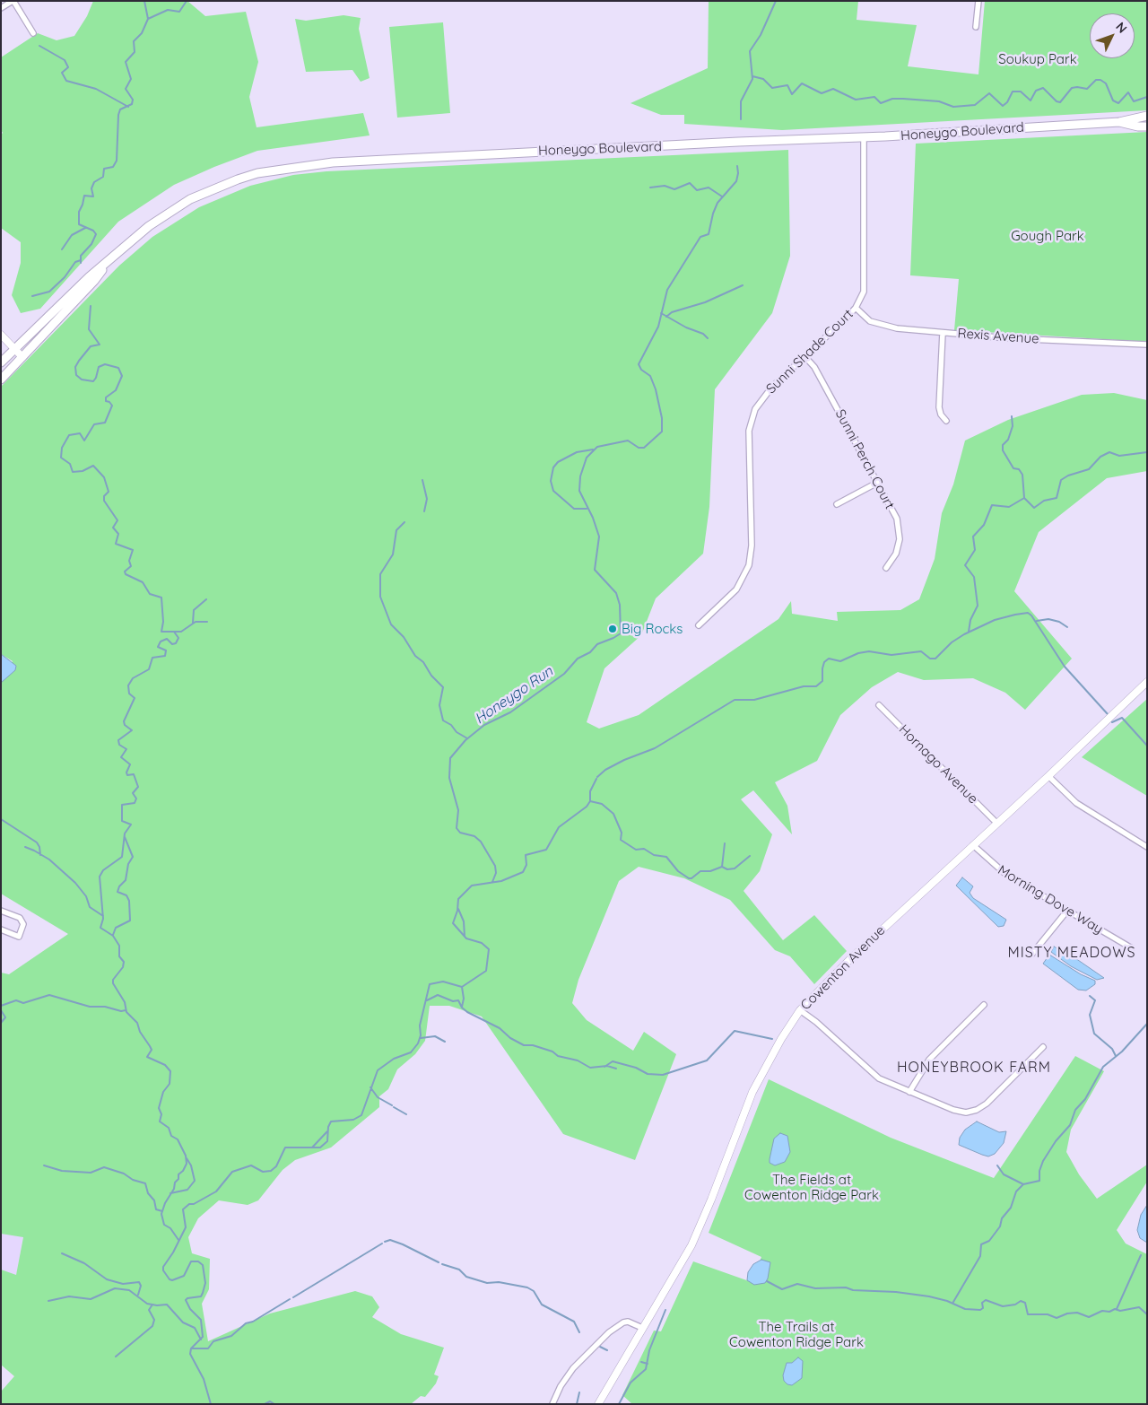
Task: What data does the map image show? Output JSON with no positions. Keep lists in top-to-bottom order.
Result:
{
  "streets": {
    "main road": ["Honeygo Boulevard"],
    "street": [
      "Rexis Avenue",
      "Sunni Shade Court",
      "Sunni Perch Court",
      "Hornago Avenue",
      "Morning Dove Way",
      "Cowenton Avenue"
    ]
  },
  "crossings": [
    ["Honeygo Boulevard", "Sunni Shade Court"],
    ["Rexis Avenue", "Sunni Shade Court"],
    ["Sunni Shade Court", "Sunni Perch Court"],
    ["Hornago Avenue", "Cowenton Avenue"],
    ["Morning Dove Way", "Cowenton Avenue"]
  ],
  "districts": ["MISTY MEADOWS", "HONEYBROOK FARM"],
  "water": ["Honeygo Run"],
  "parks": [
    "Soukup Park",
    "Gough Park",
    "The Fields at Cowenton Ridge Park",
    "The Trails at Cowenton Ridge Park"
  ],
  "places": ["Big Rocks"],
  "north": "top right"
}
